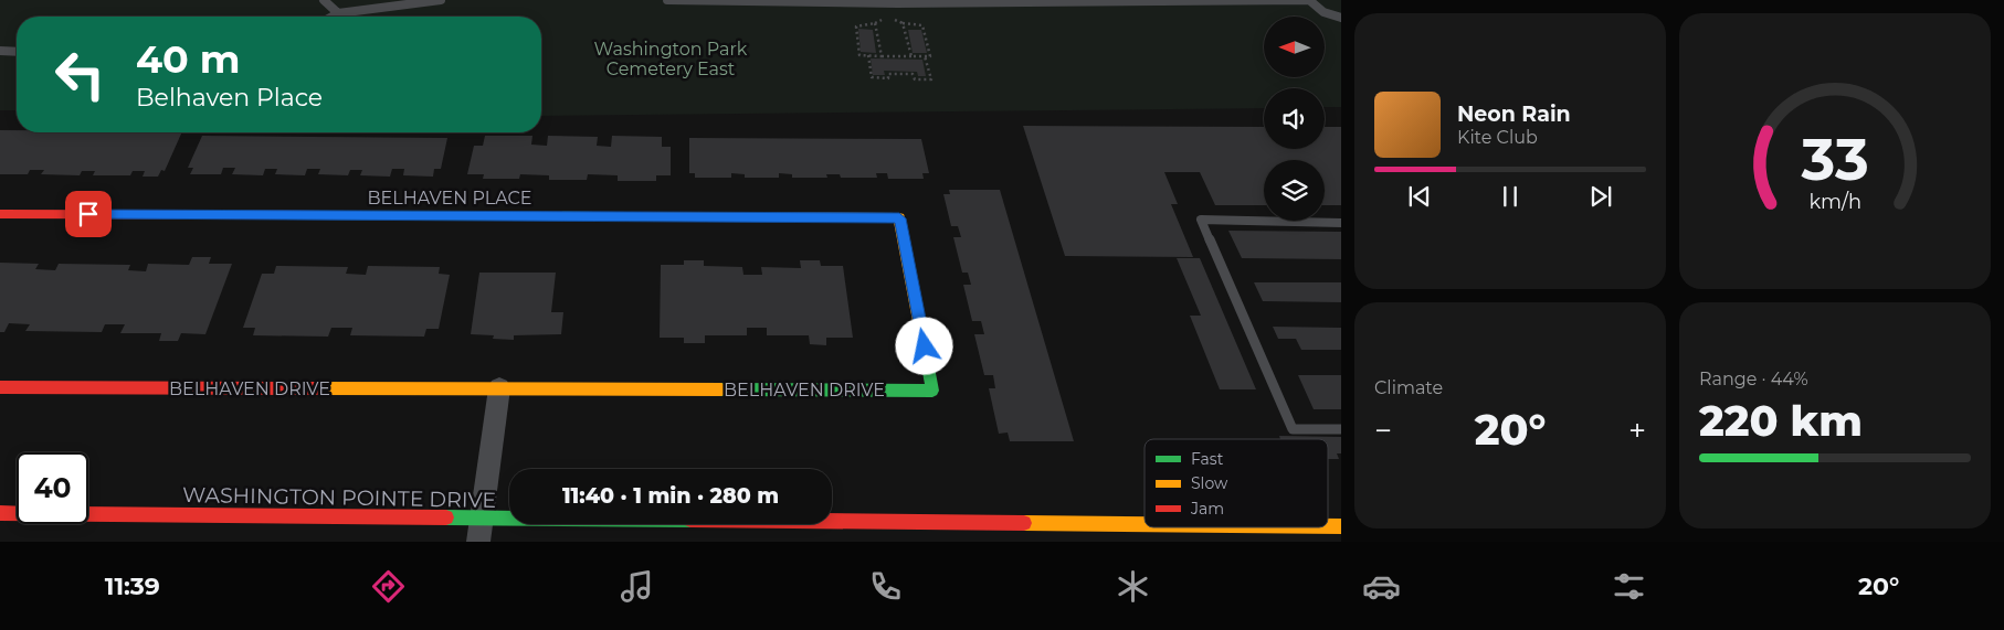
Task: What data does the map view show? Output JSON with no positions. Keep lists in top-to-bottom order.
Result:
{
  "streets": {
    "street": ["BELHAVEN PLACE", "BELHAVEN DRIVE", "WASHINGTON POINTE DRIVE"]
  },
  "crossings": [
    ["BELHAVEN PLACE", "BELHAVEN DRIVE"]
  ],
  "parks": ["Washington Park Cemetery East"],
  "legend": ["Fast", "Slow", "Jam"],
  "north": "left",
  "page": {
    "turn": ["40 m", "Belhaven Place"],
    "song": ["Neon Rain", "Kite Club"],
    "tile": [
      "Climate",
      ["Range · 44%", "220 km"]
    ],
    "heat": ["−", "20°", "+"],
    "limit": "40",
    "trip": "11:40 · 1 min · 280 m",
    "tabs": ["11:39", "20°"],
    "gauge": ["33", "km/h"]
  }
}
